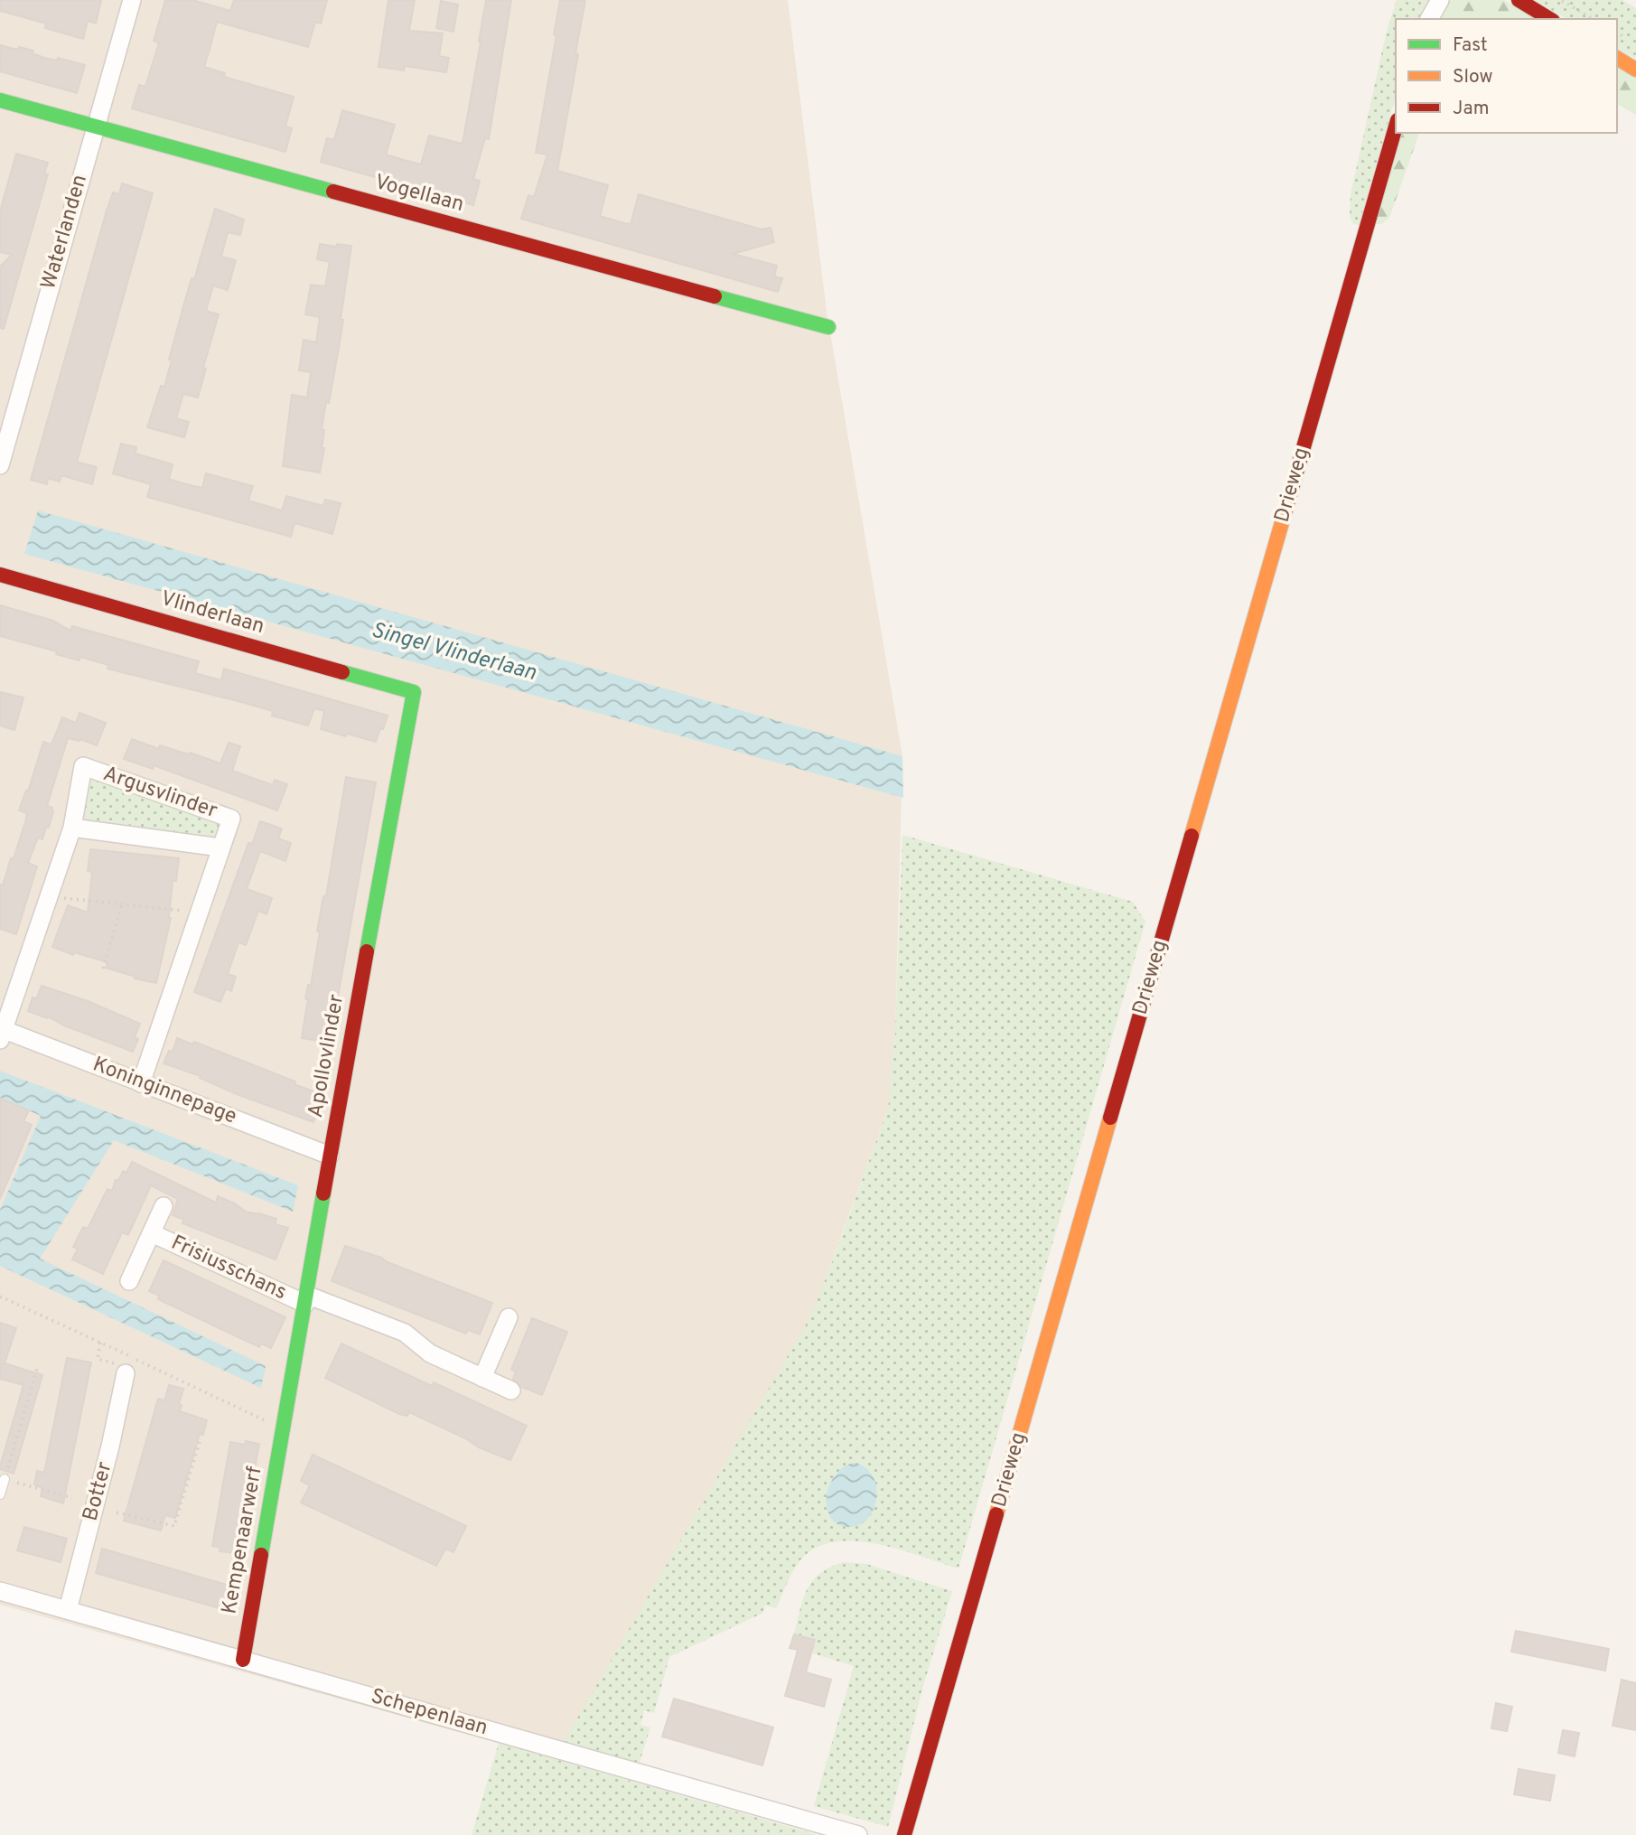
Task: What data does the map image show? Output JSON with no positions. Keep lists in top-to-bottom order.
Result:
{
  "streets": {
    "street": [
      "Vogellaan",
      "Waterlanden",
      "Drieweg",
      "Vlinderlaan",
      "Argusvlinder",
      "Apollovlinder",
      "Koninginnepage",
      "Frisiusschans",
      "Botter",
      "Kempenaarwerf",
      "Schepenlaan"
    ]
  },
  "crossings": [
    ["Vogellaan", "Waterlanden"],
    ["Vlinderlaan", "Apollovlinder"],
    ["Argusvlinder", "Koninginnepage"],
    ["Apollovlinder", "Koninginnepage"],
    ["Apollovlinder", "Frisiusschans"],
    ["Apollovlinder", "Kempenaarwerf"],
    ["Botter", "Schepenlaan"],
    ["Kempenaarwerf", "Schepenlaan"]
  ],
  "water": ["Singel Vlinderlaan"],
  "legend": ["Fast", "Slow", "Jam"]
}
